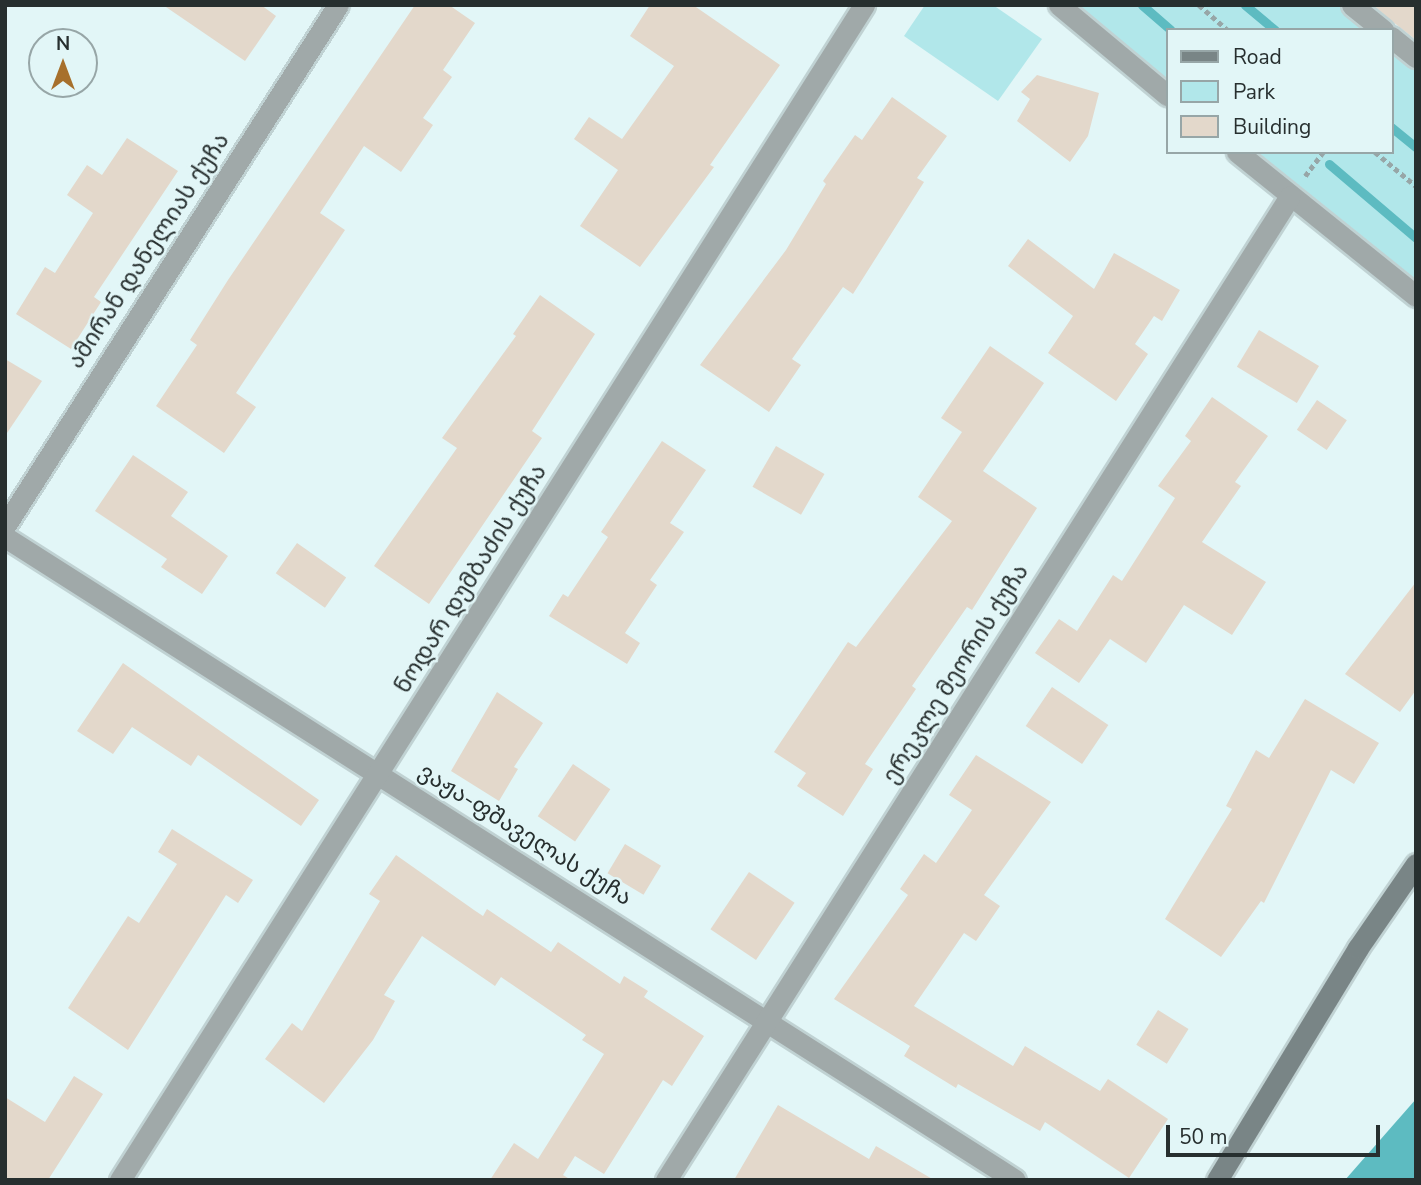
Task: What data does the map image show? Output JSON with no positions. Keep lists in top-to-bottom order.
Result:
{
  "streets": {
    "street": [
      "ამირან დანელიას ქუჩა",
      "ნოდარ დუმბაძის ქუჩა",
      "ერეკლე მეორის ქუჩა",
      "ვაჟა-ფშაველას ქუჩა"
    ]
  },
  "crossings": [
    ["ნოდარ დუმბაძის ქუჩა", "ვაჟა-ფშაველას ქუჩა"],
    ["ერეკლე მეორის ქუჩა", "ვაჟა-ფშაველას ქუჩა"]
  ],
  "legend": ["Road", "Park", "Building"],
  "scale_bar": "50 m",
  "north": "top"
}
